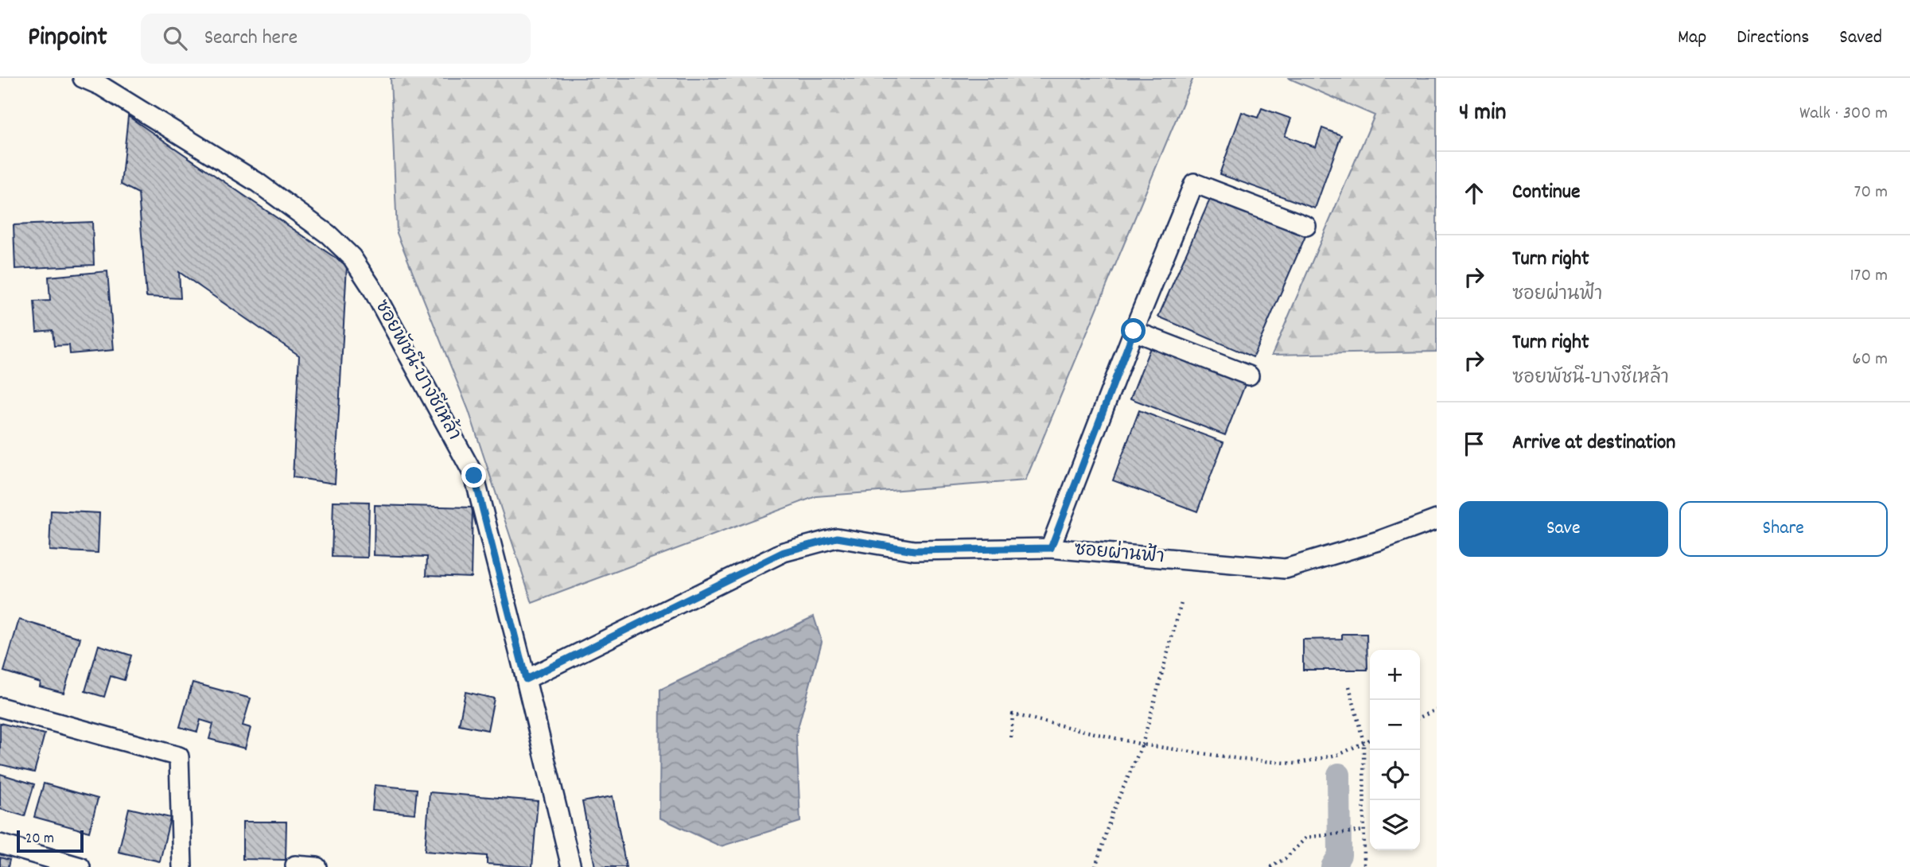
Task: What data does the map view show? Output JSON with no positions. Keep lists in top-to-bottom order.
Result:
{
  "streets": {
    "street": ["ซอยพัชนี-บางชีเหล้า", "ซอยผ่านฟ้า"]
  },
  "crossings": [
    ["ซอยพัชนี-บางชีเหล้า", "ซอยผ่านฟ้า"]
  ],
  "scale_bar": "20 m",
  "page": {
    "header": "Pinpoint",
    "search": "Search here",
    "nav": ["Map", "Directions", "Saved"],
    "heading": ["4 min", "Walk · 300 m"],
    "list": [
      ["Continue", "70 m"],
      ["Turn right", "ซอยผ่านฟ้า", "170 m"],
      ["Turn right", "ซอยพัชนี-บางชีเหล้า", "60 m"],
      "Arrive at destination"
    ],
    "buttons": ["Save", "Share"],
    "map_buttons": ["+", "−"],
    "scale": "20 m"
  }
}
